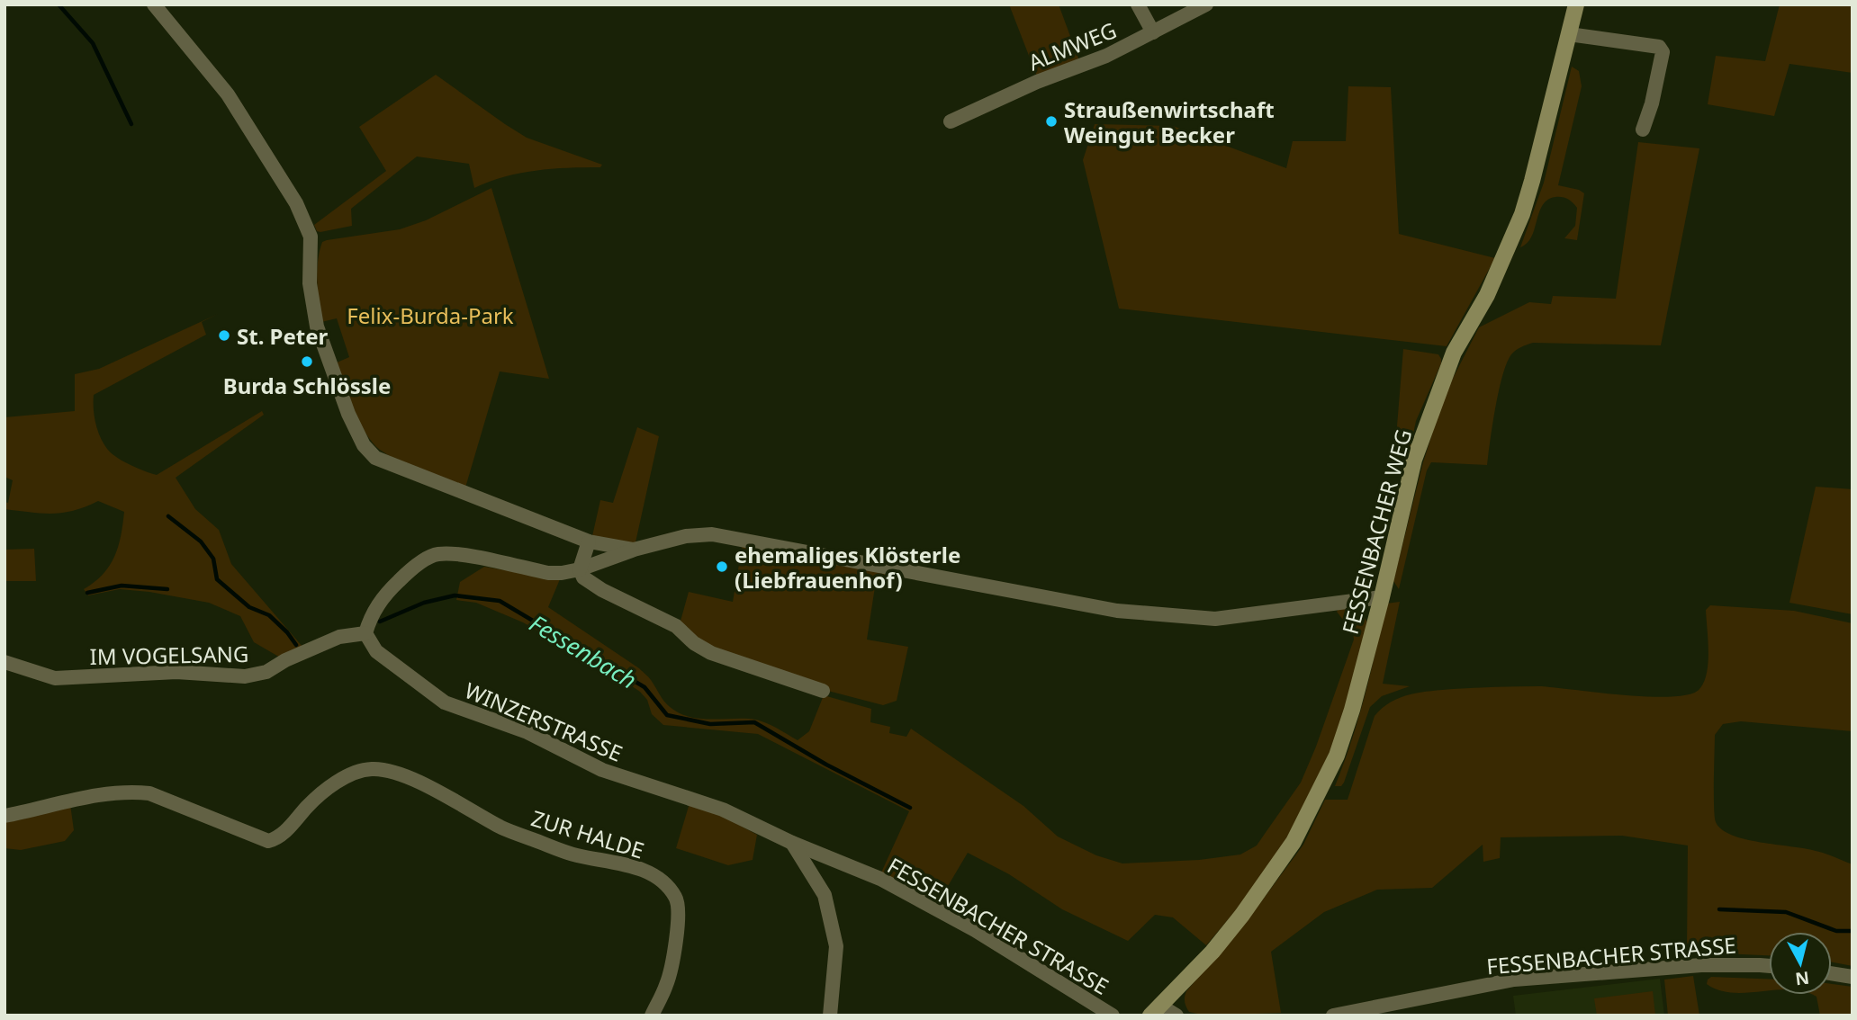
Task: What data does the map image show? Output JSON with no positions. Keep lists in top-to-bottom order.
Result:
{
  "streets": {
    "street": [
      "ALMWEG",
      "FESSENBACHER WEG",
      "IM VOGELSANG",
      "WINZERSTRASSE",
      "ZUR HALDE",
      "FESSENBACHER STRASSE"
    ]
  },
  "crossings": [
    ["IM VOGELSANG", "WINZERSTRASSE"],
    ["WINZERSTRASSE", "FESSENBACHER STRASSE"]
  ],
  "water": ["Fessenbach"],
  "parks": ["Felix-Burda-Park"],
  "places": [
    "Straußenwirtschaft Weingut Becker",
    "St. Peter",
    "Burda Schlössle",
    "ehemaliges Klösterle (Liebfrauenhof)"
  ],
  "north": "bottom"
}
